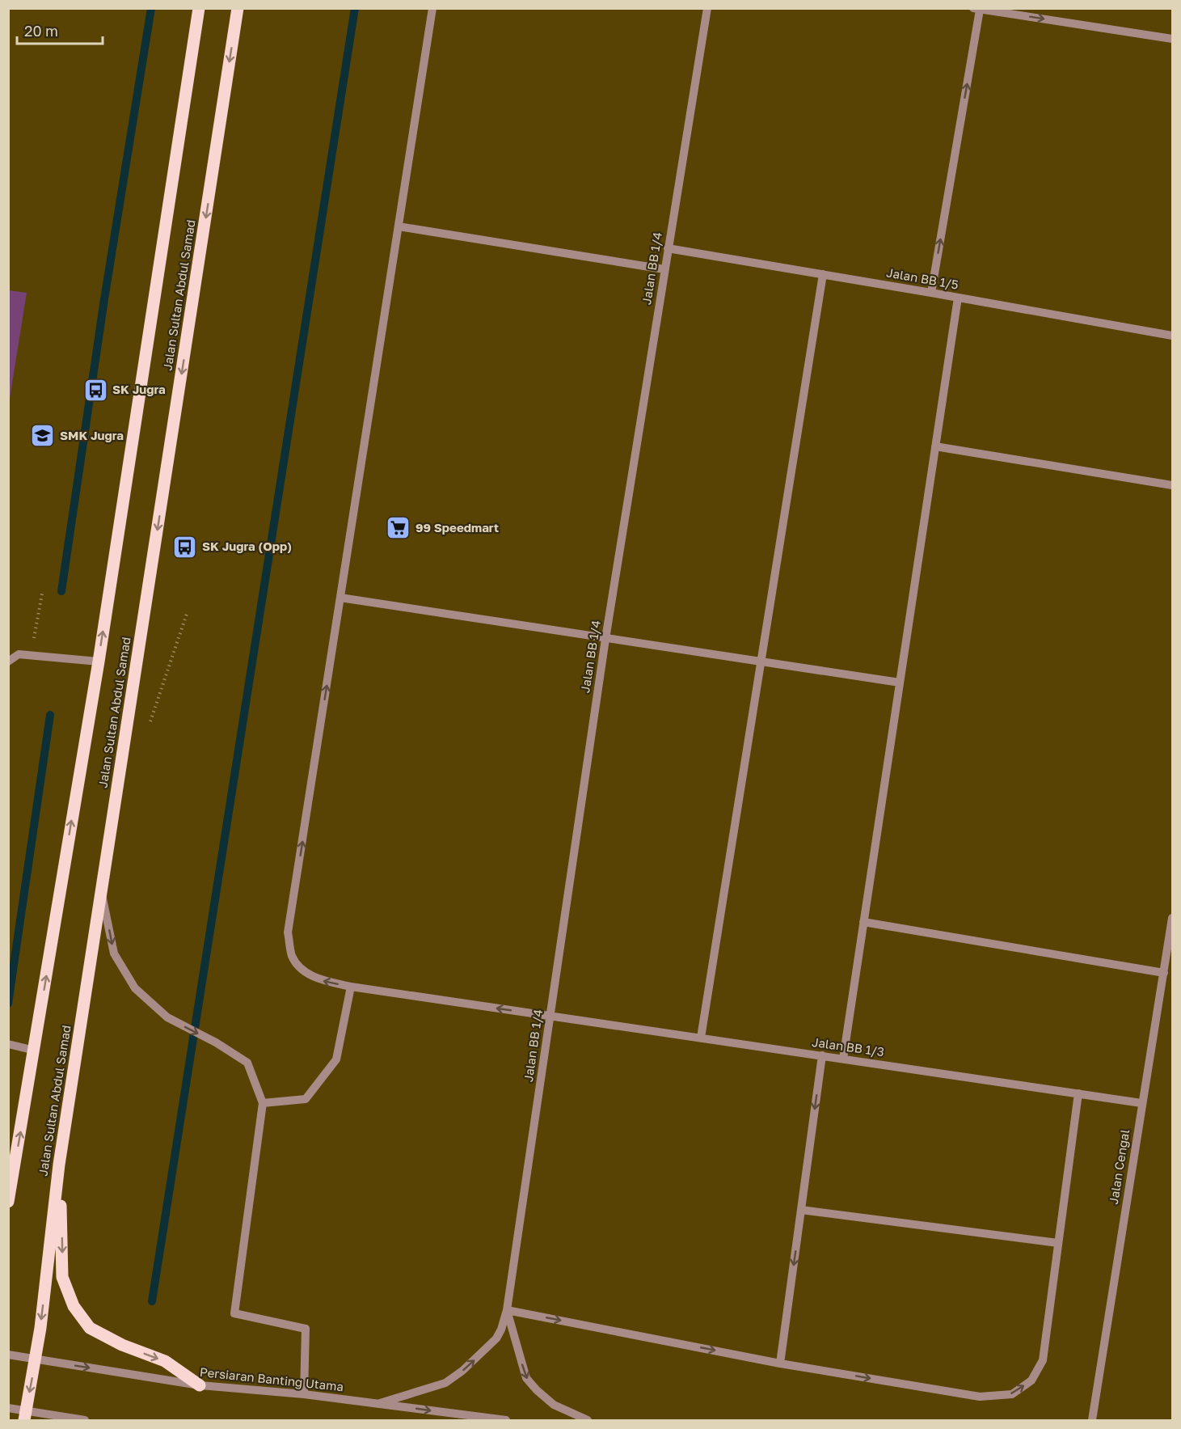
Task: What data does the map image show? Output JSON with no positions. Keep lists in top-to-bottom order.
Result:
{
  "streets": {
    "main road": ["Jalan Sultan Abdul Samad"],
    "street": [
      "Jalan BB 1/4",
      "Jalan BB 1/5",
      "Jalan BB 1/3",
      "Jalan Cengal",
      "Persiaran Banting Utama"
    ]
  },
  "crossings": [
    ["Jalan BB 1/4", "Jalan BB 1/5"],
    ["Jalan BB 1/4", "Jalan BB 1/3"],
    ["Jalan BB 1/4", "Persiaran Banting Utama"],
    ["Jalan Sultan Abdul Samad", "Persiaran Banting Utama"],
    ["Jalan BB 1/3", "Jalan Cengal"]
  ],
  "one_way": ["Persiaran Banting Utama"],
  "places": {
    "bus stop": ["SK Jugra", "SK Jugra (Opp)"],
    "school or university": ["SMK Jugra"],
    "supermarket": ["99 Speedmart"]
  },
  "scale_bar": "20 m"
}
